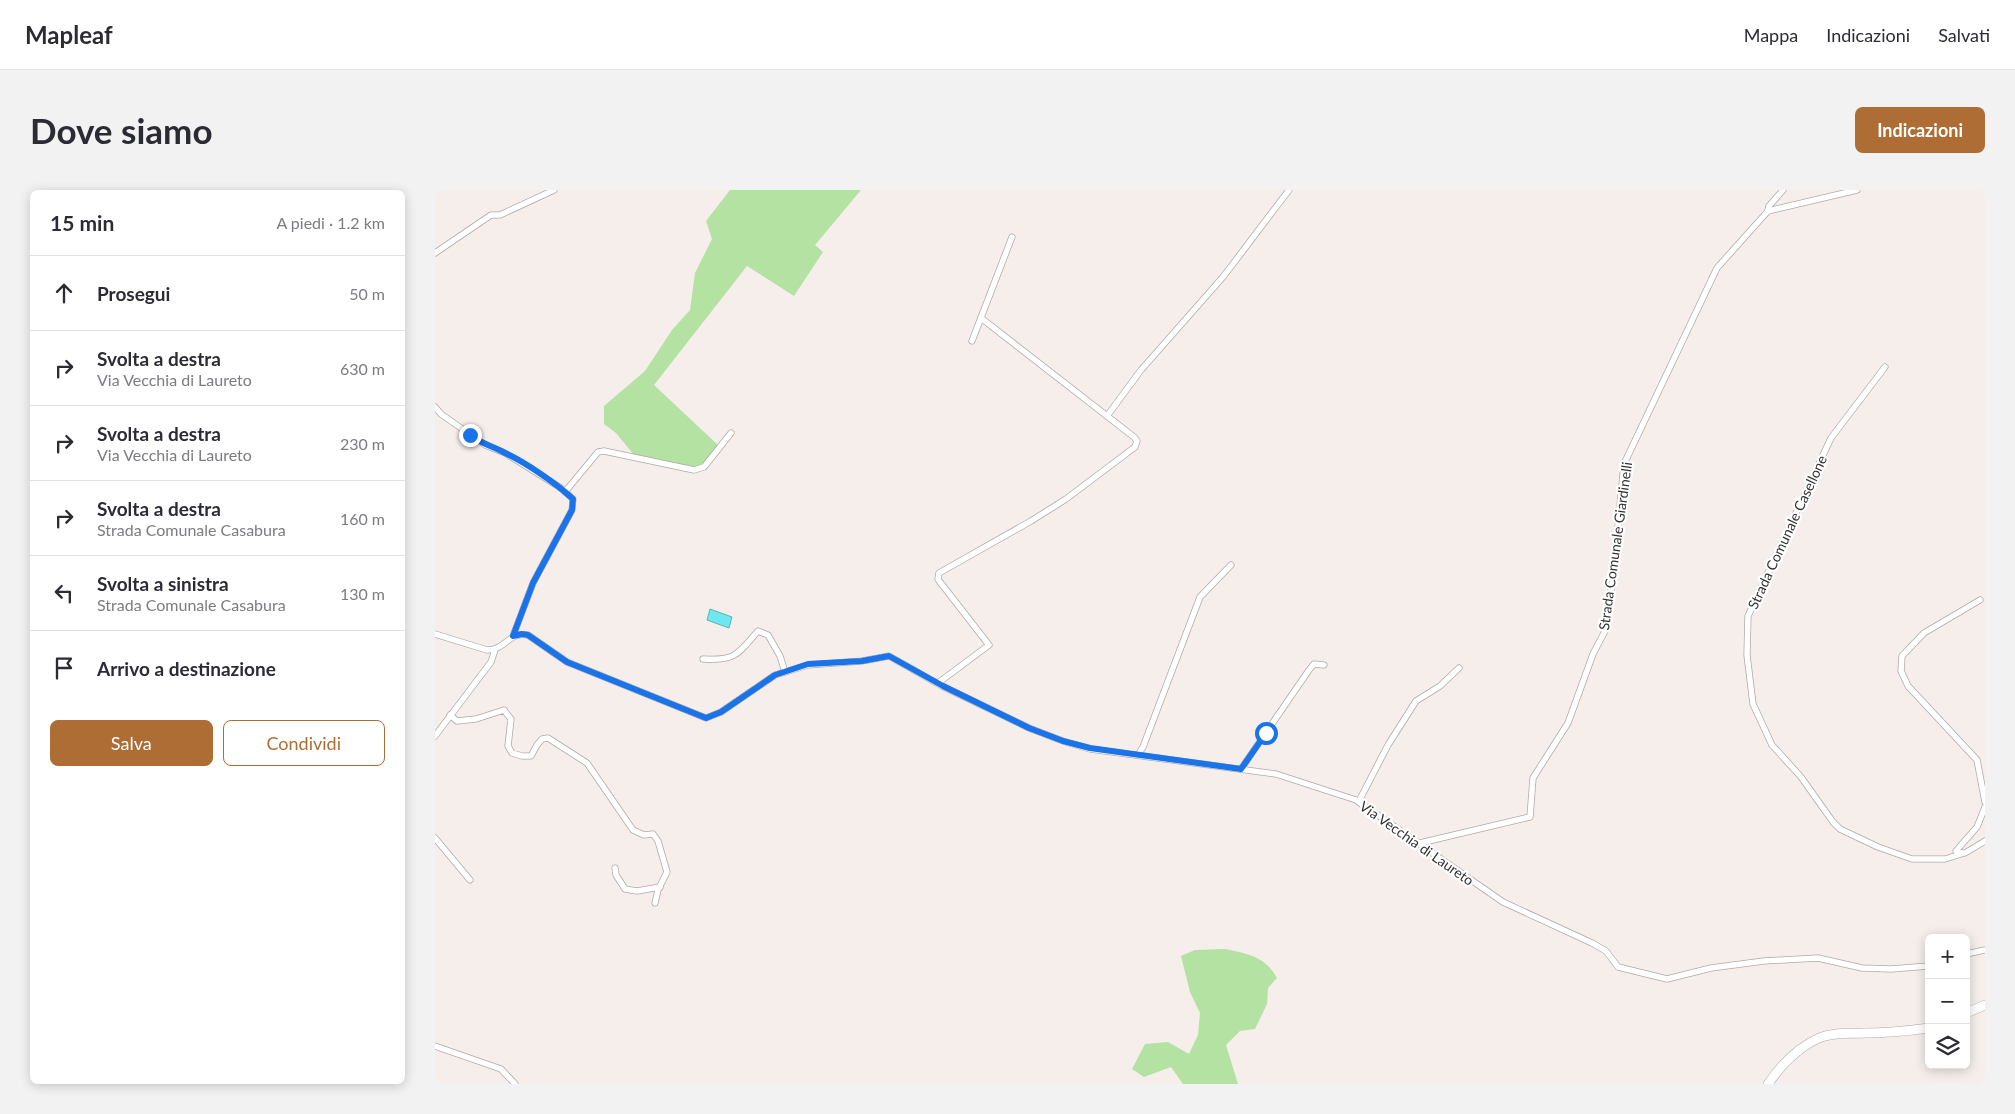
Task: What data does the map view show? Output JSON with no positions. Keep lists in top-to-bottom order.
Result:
{
  "streets": {
    "street": ["Strada Comunale Casellone", "Strada Comunale Giardinelli", "Via Vecchia di Laureto"]
  },
  "crossings": [
    ["Strada Comunale Giardinelli", "Via Vecchia di Laureto"]
  ],
  "page": {
    "header": "Mapleaf",
    "nav": ["Mappa", "Indicazioni", "Salvati"],
    "buttons": [
      "Indicazioni",
      ["Salva", "Condividi"]
    ],
    "title": "Dove siamo",
    "heading": ["15 min", "A piedi · 1.2 km"],
    "list": [
      ["Prosegui", "50 m"],
      ["Svolta a destra", "Via Vecchia di Laureto", "630 m"],
      ["Svolta a destra", "Via Vecchia di Laureto", "230 m"],
      ["Svolta a destra", "Strada Comunale Casabura", "160 m"],
      ["Svolta a sinistra", "Strada Comunale Casabura", "130 m"],
      "Arrivo a destinazione"
    ],
    "map_buttons": ["+", "−"]
  }
}
